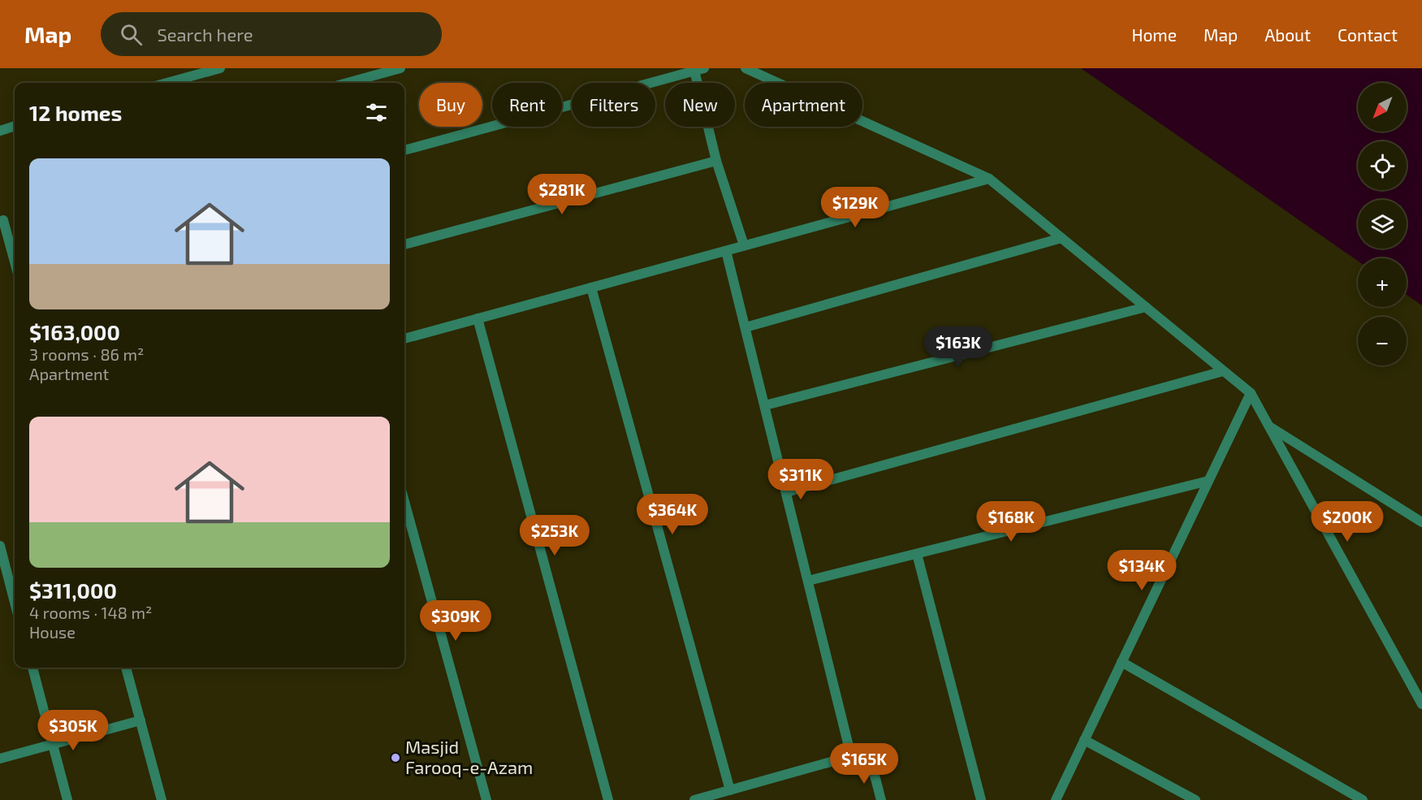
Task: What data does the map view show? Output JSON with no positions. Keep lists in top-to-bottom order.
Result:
{
  "places": ["Masjid Farooq-e-Azam"],
  "north": "bottom left",
  "page": {
    "header": "Map",
    "search": "Search here",
    "nav": [
      "Home",
      "Map",
      "About",
      "Contact"
    ],
    "map_buttons": ["+", "−"],
    "chip": [
      "Buy",
      "Rent",
      "Filters",
      "New",
      "Apartment"
    ],
    "heading": "12 homes",
    "list": [
      {
        "name": "$163,000",
        "note": "3 rooms · 86 m² · Apartment"
      },
      {
        "name": "$311,000",
        "note": "4 rooms · 148 m² · House"
      }
    ],
    "price": [
      "$281K",
      "$129K",
      "$163K",
      "$311K",
      "$364K",
      "$168K",
      "$200K",
      "$253K",
      "$134K",
      "$309K",
      "$305K",
      "$165K"
    ]
  }
}
